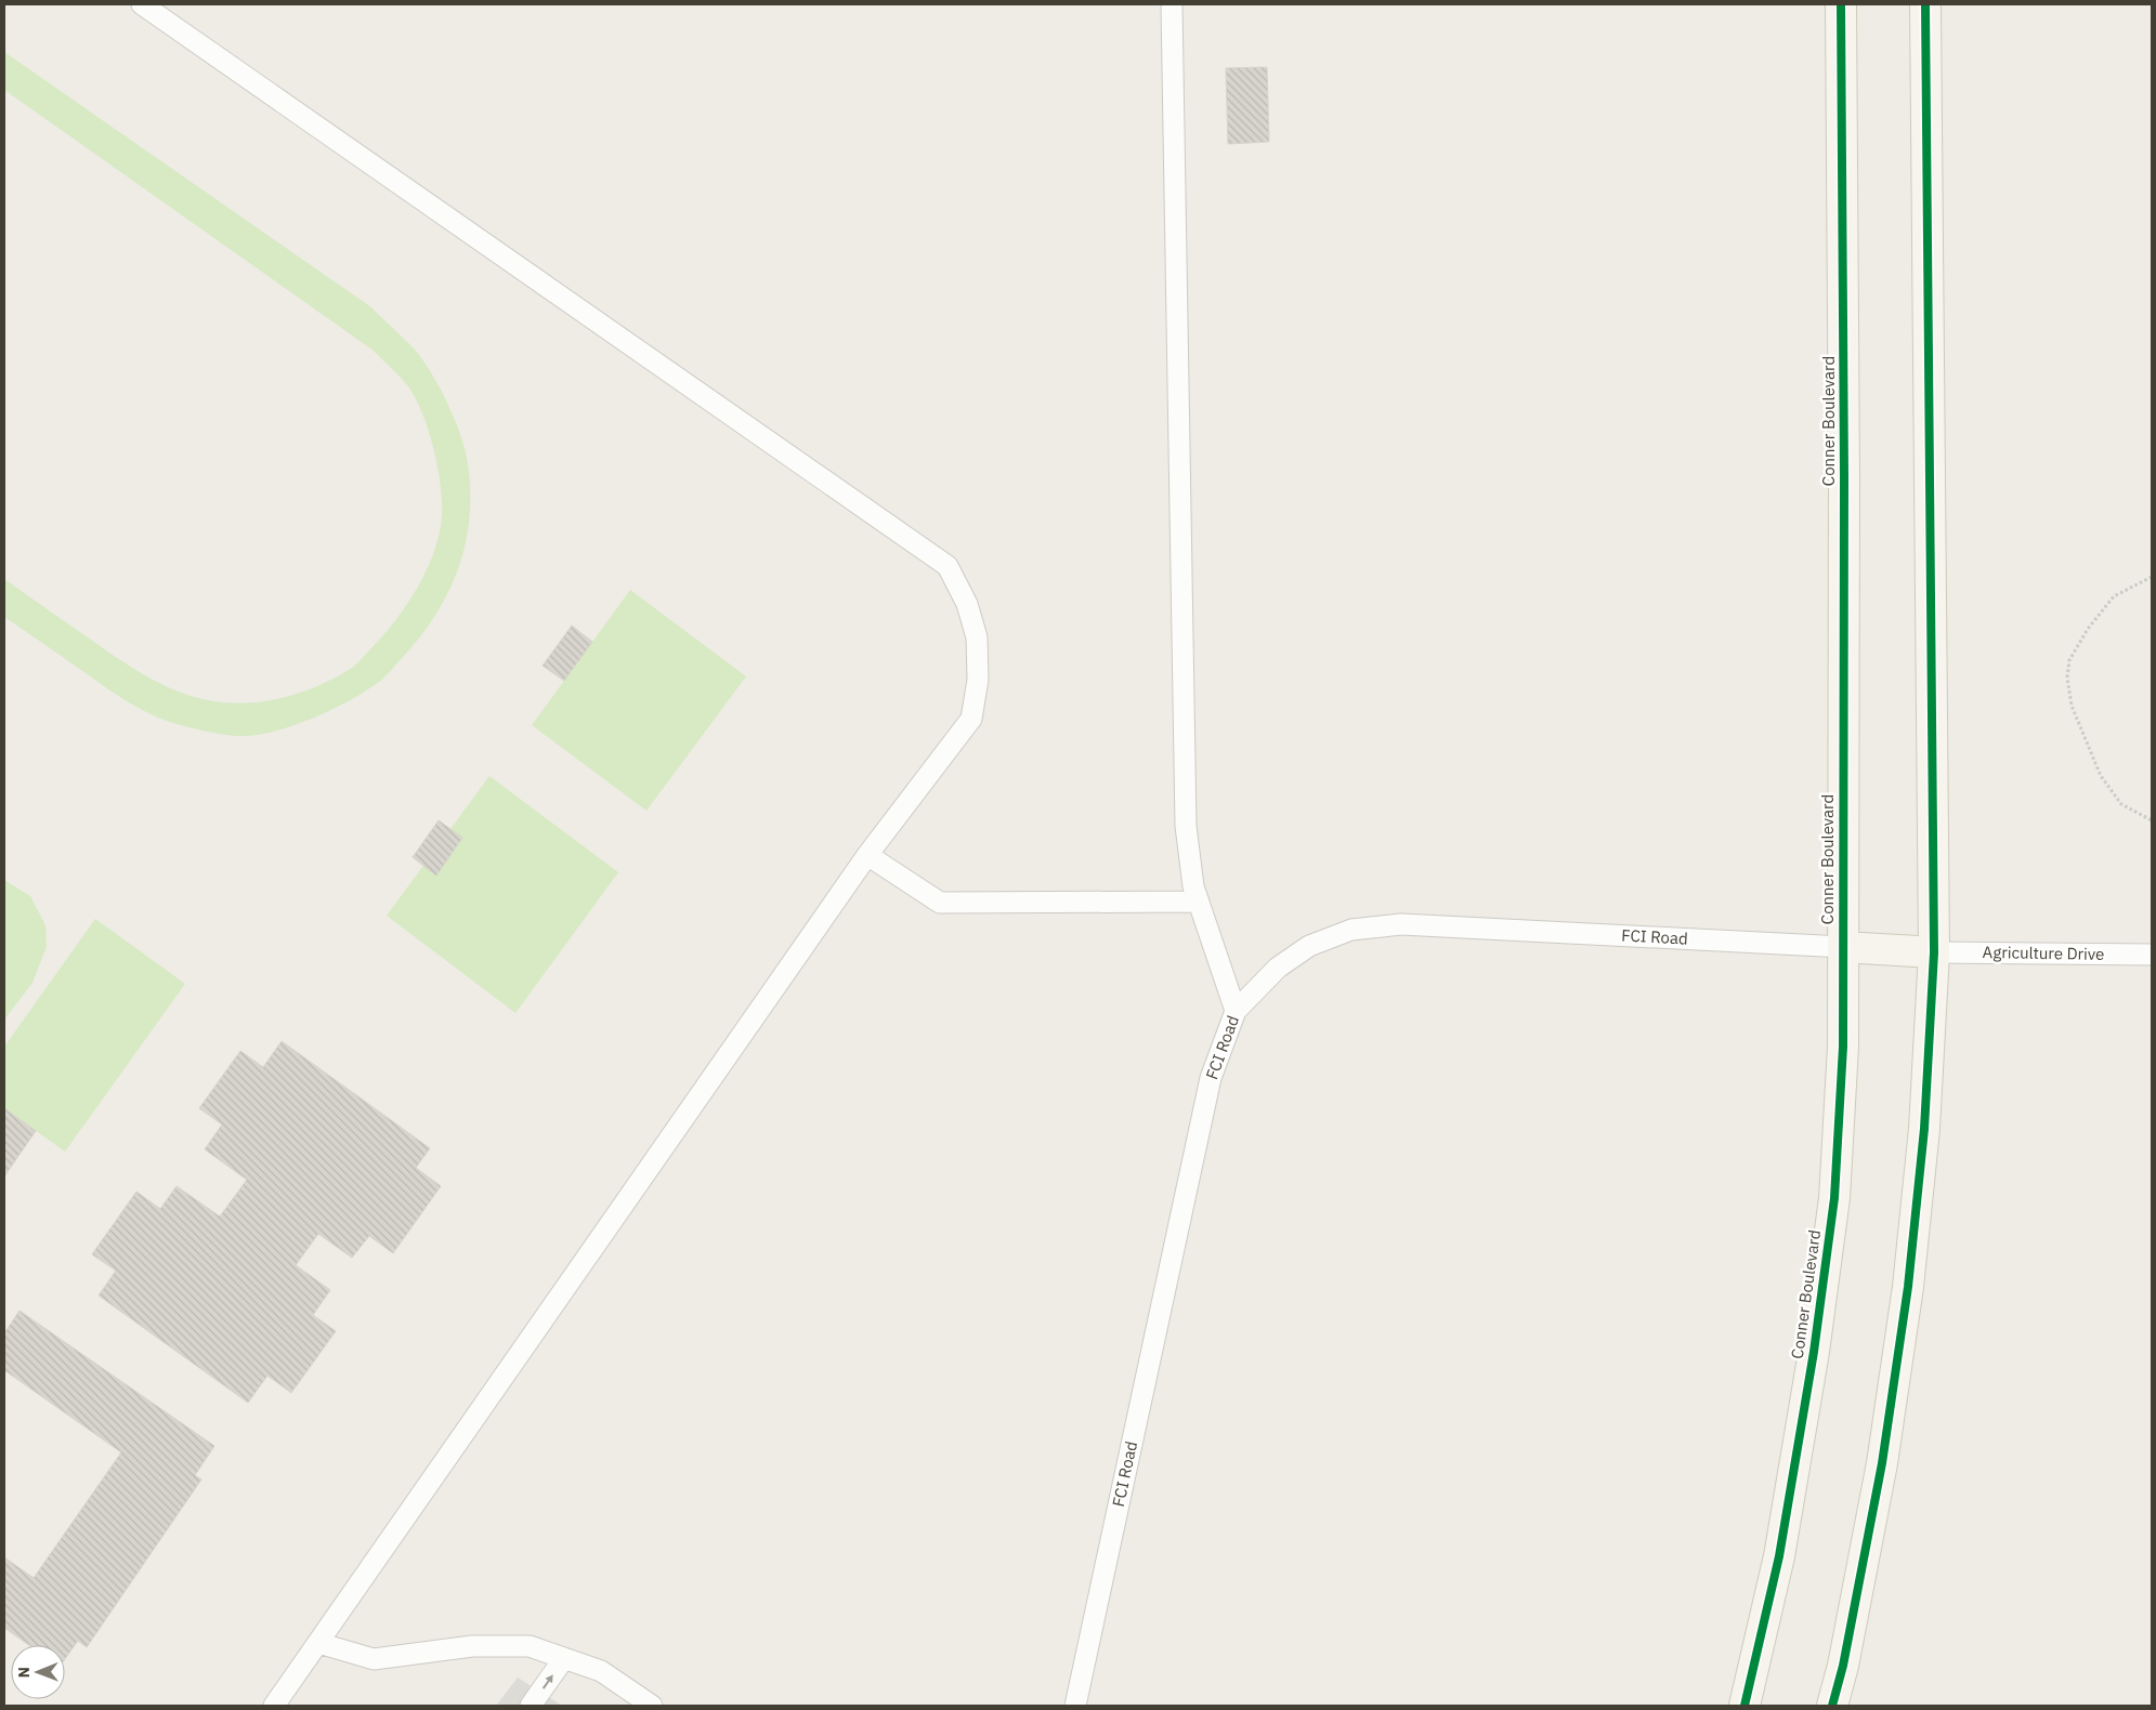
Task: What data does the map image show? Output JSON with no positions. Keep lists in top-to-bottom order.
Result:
{
  "streets": {
    "main road": ["Conner Boulevard"],
    "lane": ["FCI Road", "Agriculture Drive"]
  },
  "crossings": [
    ["Conner Boulevard", "FCI Road"]
  ],
  "north": "left"
}
